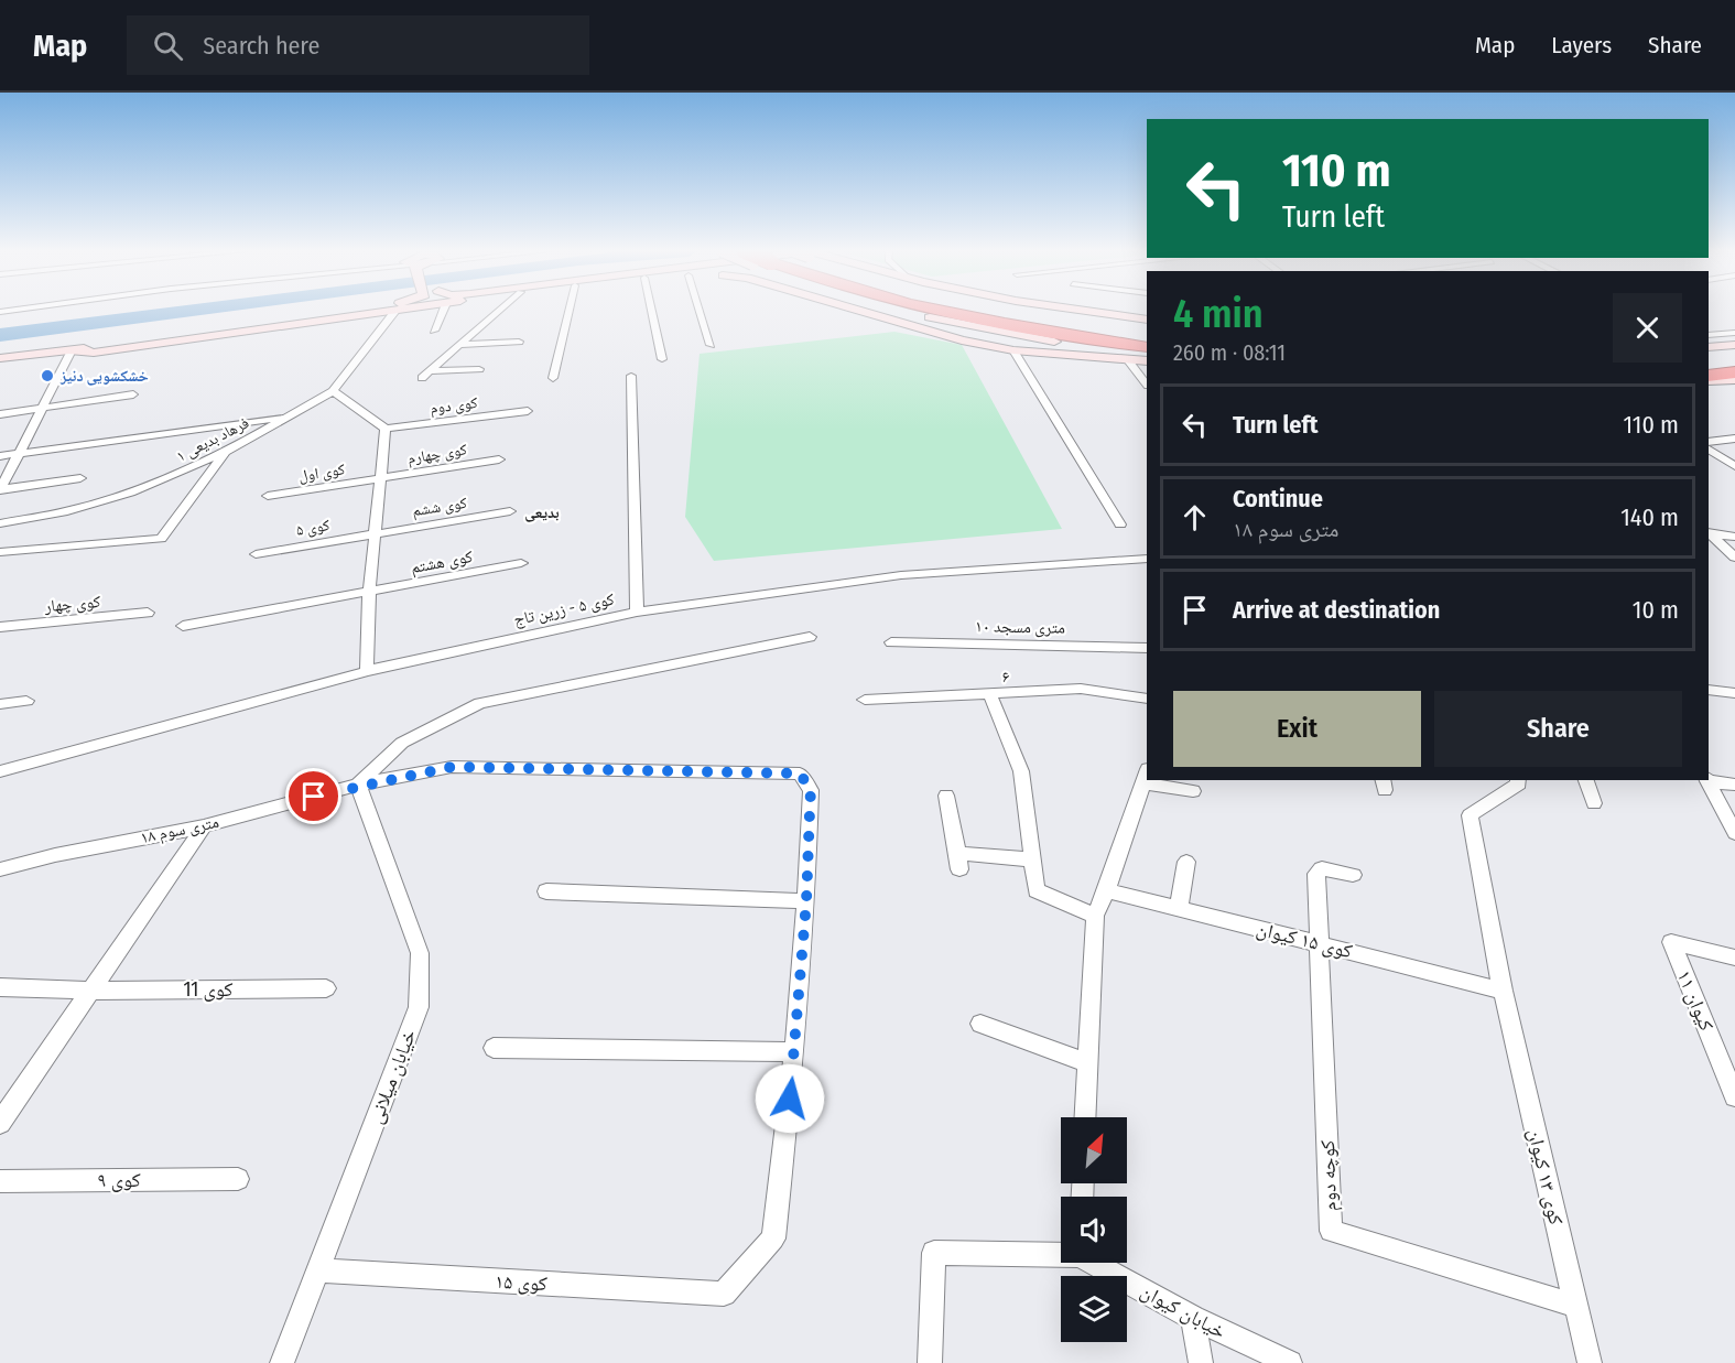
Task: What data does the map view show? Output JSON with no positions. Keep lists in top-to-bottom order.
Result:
{
  "streets": {
    "street": [
      "کوی دوم",
      "فرهاد بدیعی ۱",
      "کوی چهارم",
      "کوی اول",
      "کوی ششم",
      "کوی ۵",
      "کوی هشتم",
      "کوی چهار",
      "کوی ۵ - زرین تاج",
      "۱۰ متری مسجد",
      "۶",
      "۱۸ متری سوم",
      "کوی ۱۵ کیوان",
      "کوی 11",
      "کیوان ۱۱",
      "خیابان میلانی",
      "کوچه دوم",
      "کوی ۱۳ کیوان",
      "کوی ۹",
      "کوی ۱۵",
      "خیابان کیوان"
    ]
  },
  "crossings": [
    ["کوی چهارم", "کوی اول"],
    ["کوی ششم", "کوی ۵"],
    ["۱۸ متری سوم", "خیابان میلانی"],
    ["کوی ۱۵ کیوان", "کوچه دوم"],
    ["کوی ۱۵ کیوان", "کوی ۱۳ کیوان"],
    ["خیابان میلانی", "کوی ۱۵"],
    ["کوچه دوم", "کوی ۱۳ کیوان"]
  ],
  "districts": ["بدیعی"],
  "places": ["خشکشویی دنیز"],
  "north": "top right",
  "page": {
    "header": "Map",
    "search": "Search here",
    "nav": ["Map", "Layers", "Share"],
    "turn": ["110 m", "Turn left"],
    "heading": ["4 min", "260 m · 08:11"],
    "list": [
      {
        "name": "Turn left",
        "value": "110 m"
      },
      {
        "name": "Continue",
        "note": "۱۸ متری سوم",
        "value": "140 m"
      },
      {
        "name": "Arrive at destination",
        "value": "10 m"
      }
    ],
    "buttons": ["Exit", "Share"]
  }
}
